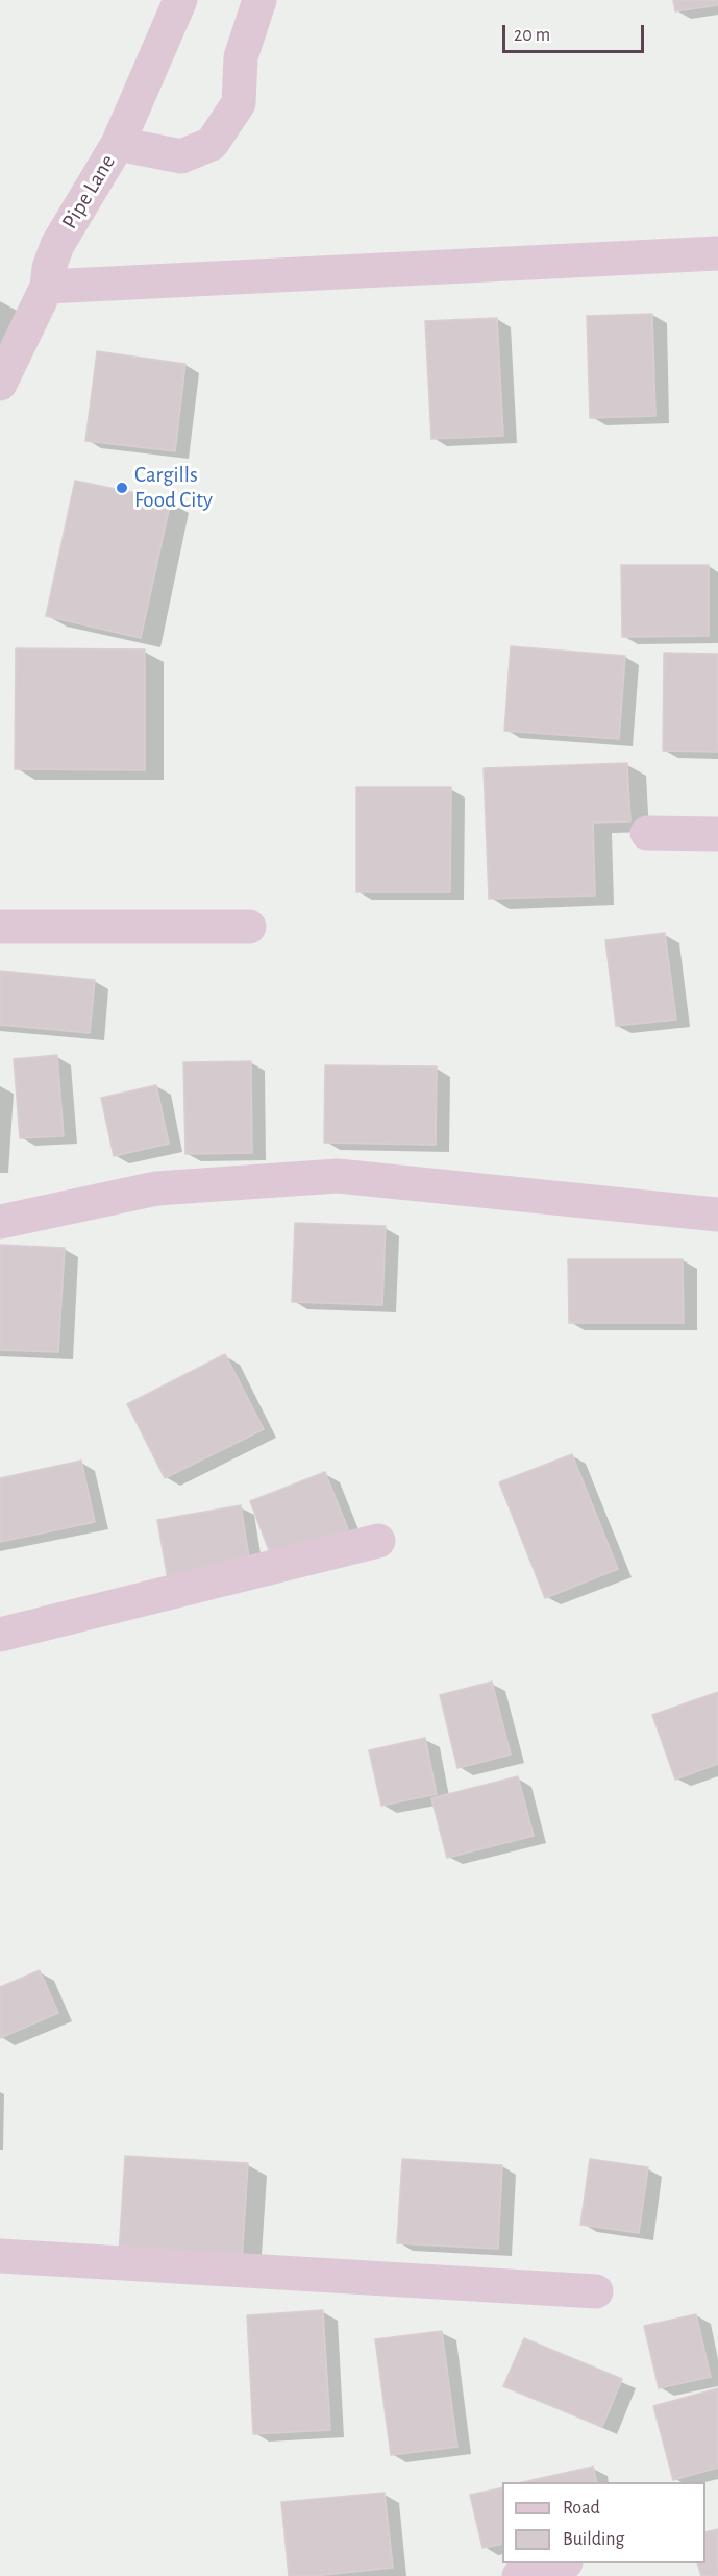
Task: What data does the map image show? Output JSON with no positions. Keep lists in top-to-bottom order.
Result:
{
  "streets": {
    "street": ["Pipe Lane"]
  },
  "places": ["Cargills Food City"],
  "legend": ["Road", "Building"],
  "scale_bar": "20 m"
}
